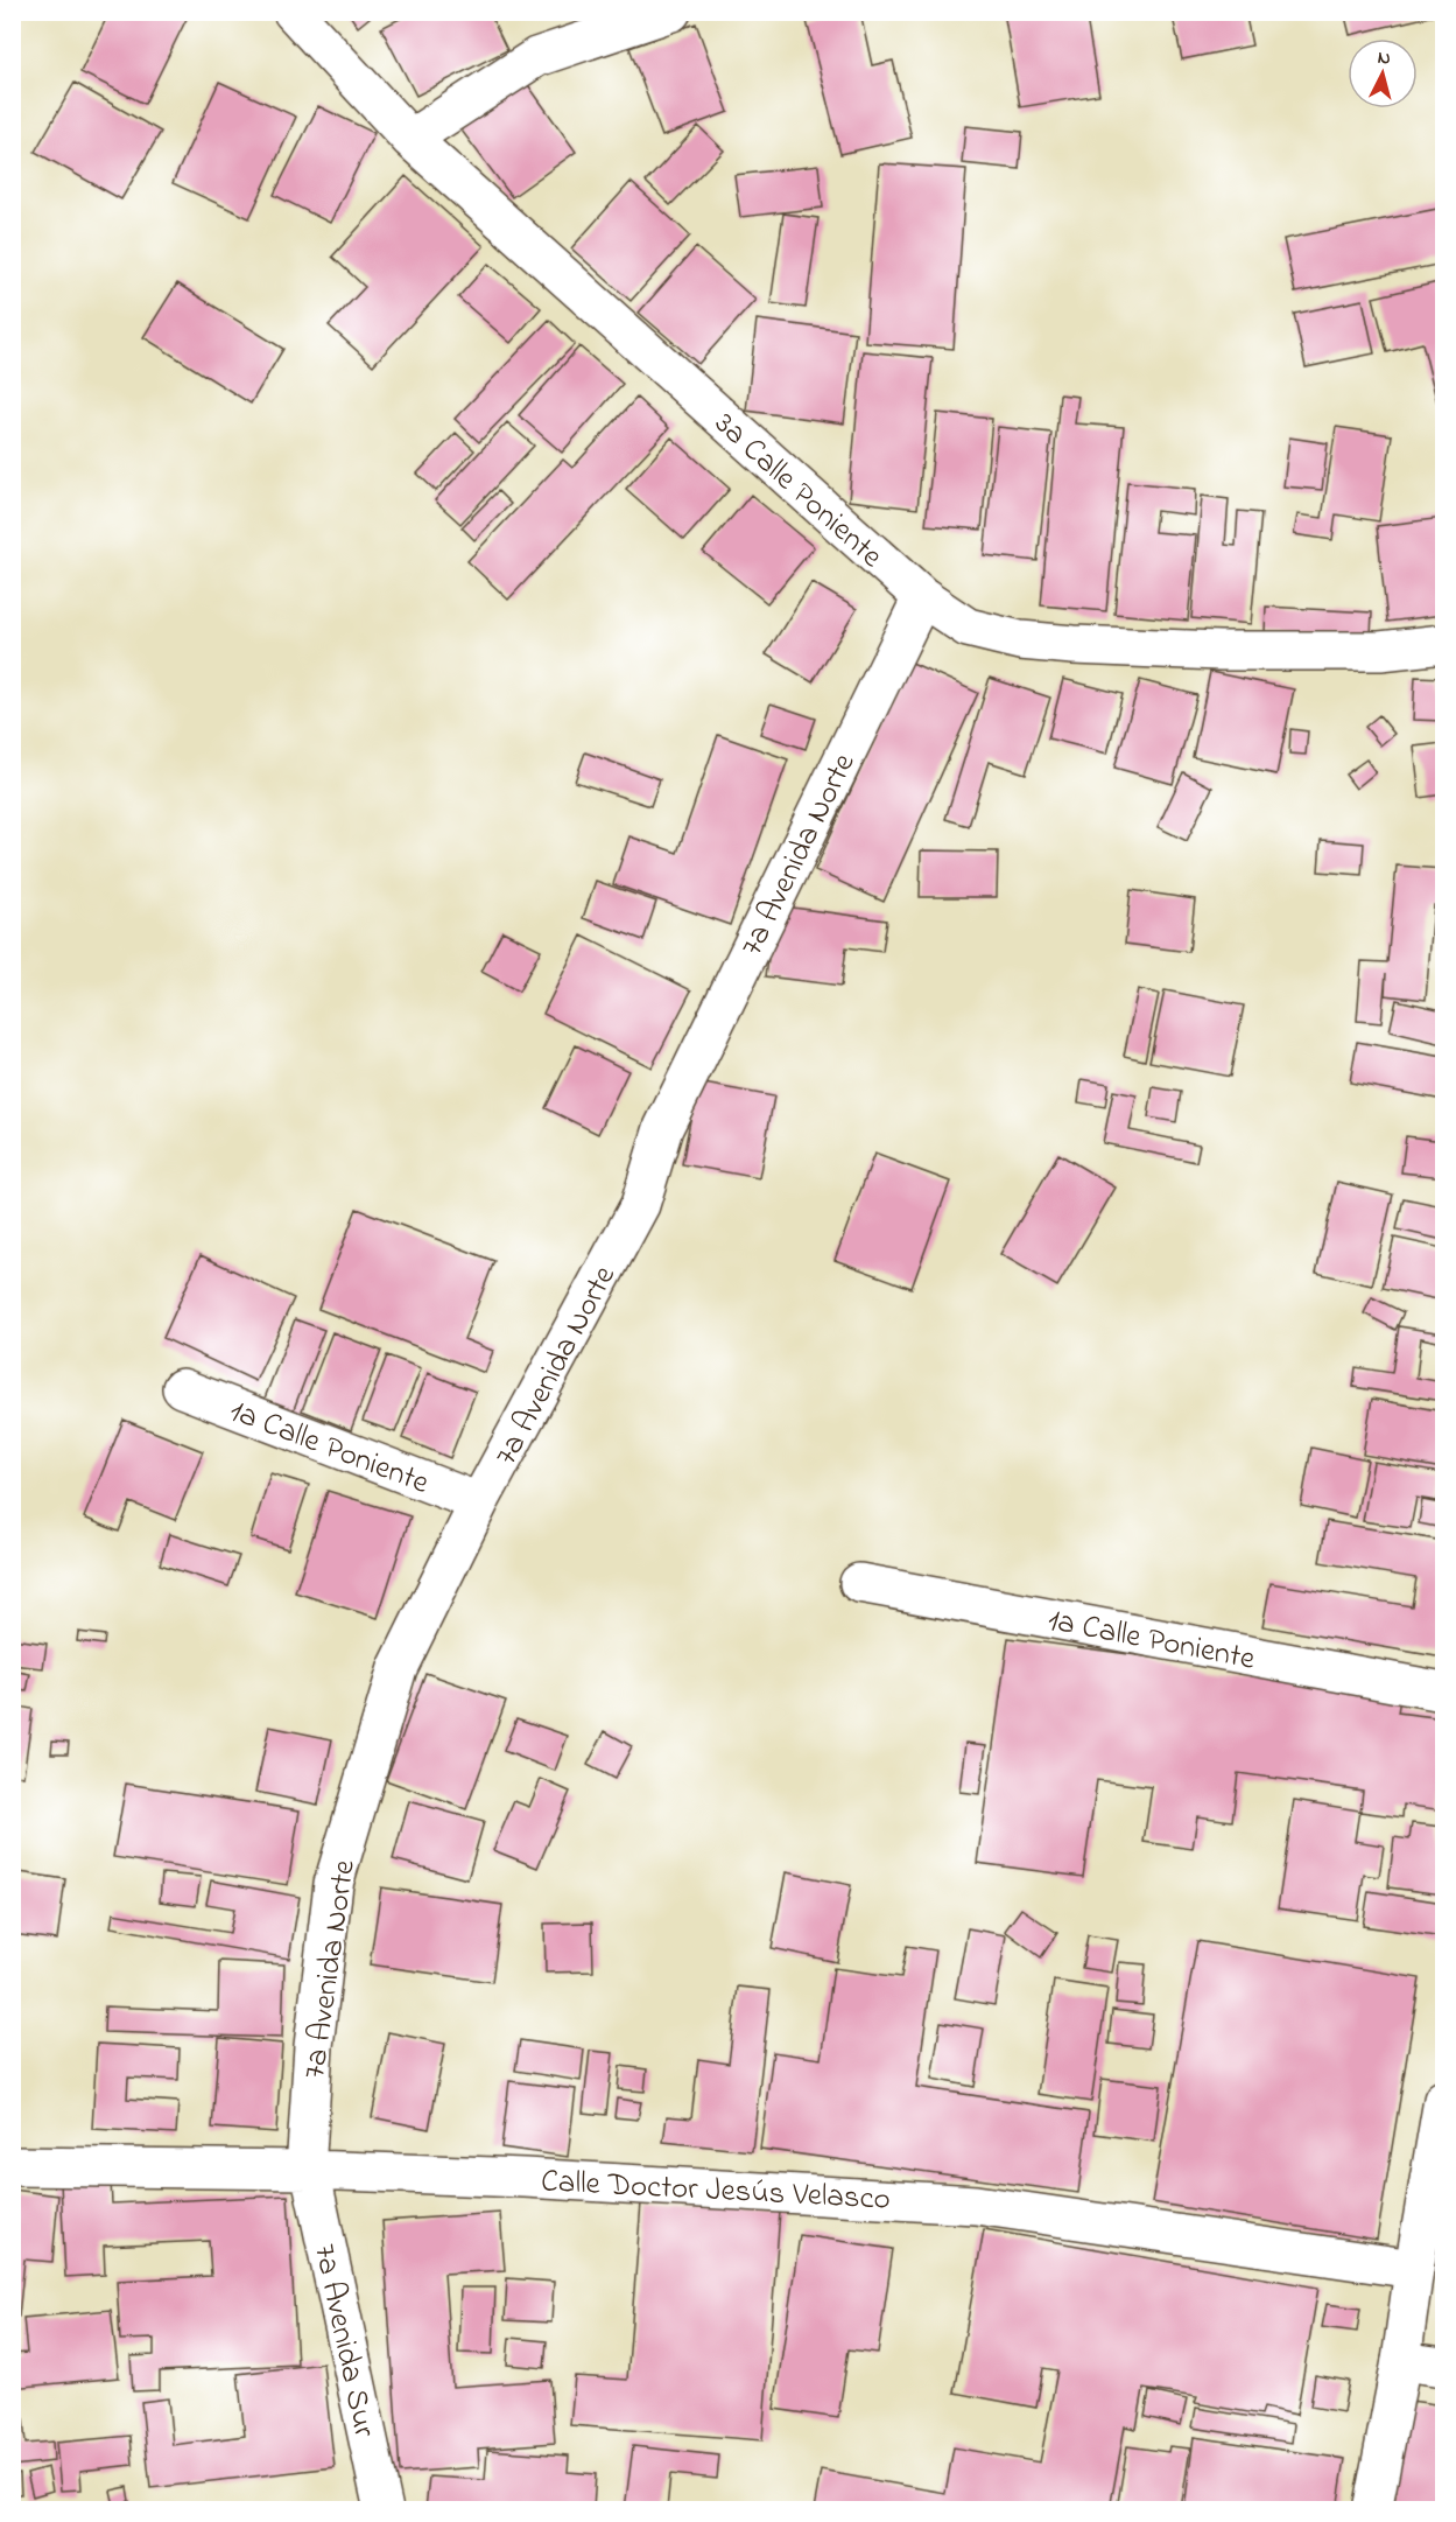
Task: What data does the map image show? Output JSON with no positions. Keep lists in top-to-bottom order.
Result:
{
  "streets": {
    "street": [
      "3a Calle Poniente",
      "7a Avenida Norte",
      "1a Calle Poniente",
      "Calle Doctor Jesús Velasco",
      "7a Avenida Sur"
    ]
  },
  "crossings": [
    ["3a Calle Poniente", "7a Avenida Norte"],
    ["7a Avenida Norte", "1a Calle Poniente"],
    ["7a Avenida Norte", "Calle Doctor Jesús Velasco"],
    ["7a Avenida Norte", "7a Avenida Sur"],
    ["Calle Doctor Jesús Velasco", "7a Avenida Sur"]
  ],
  "north": "top"
}
